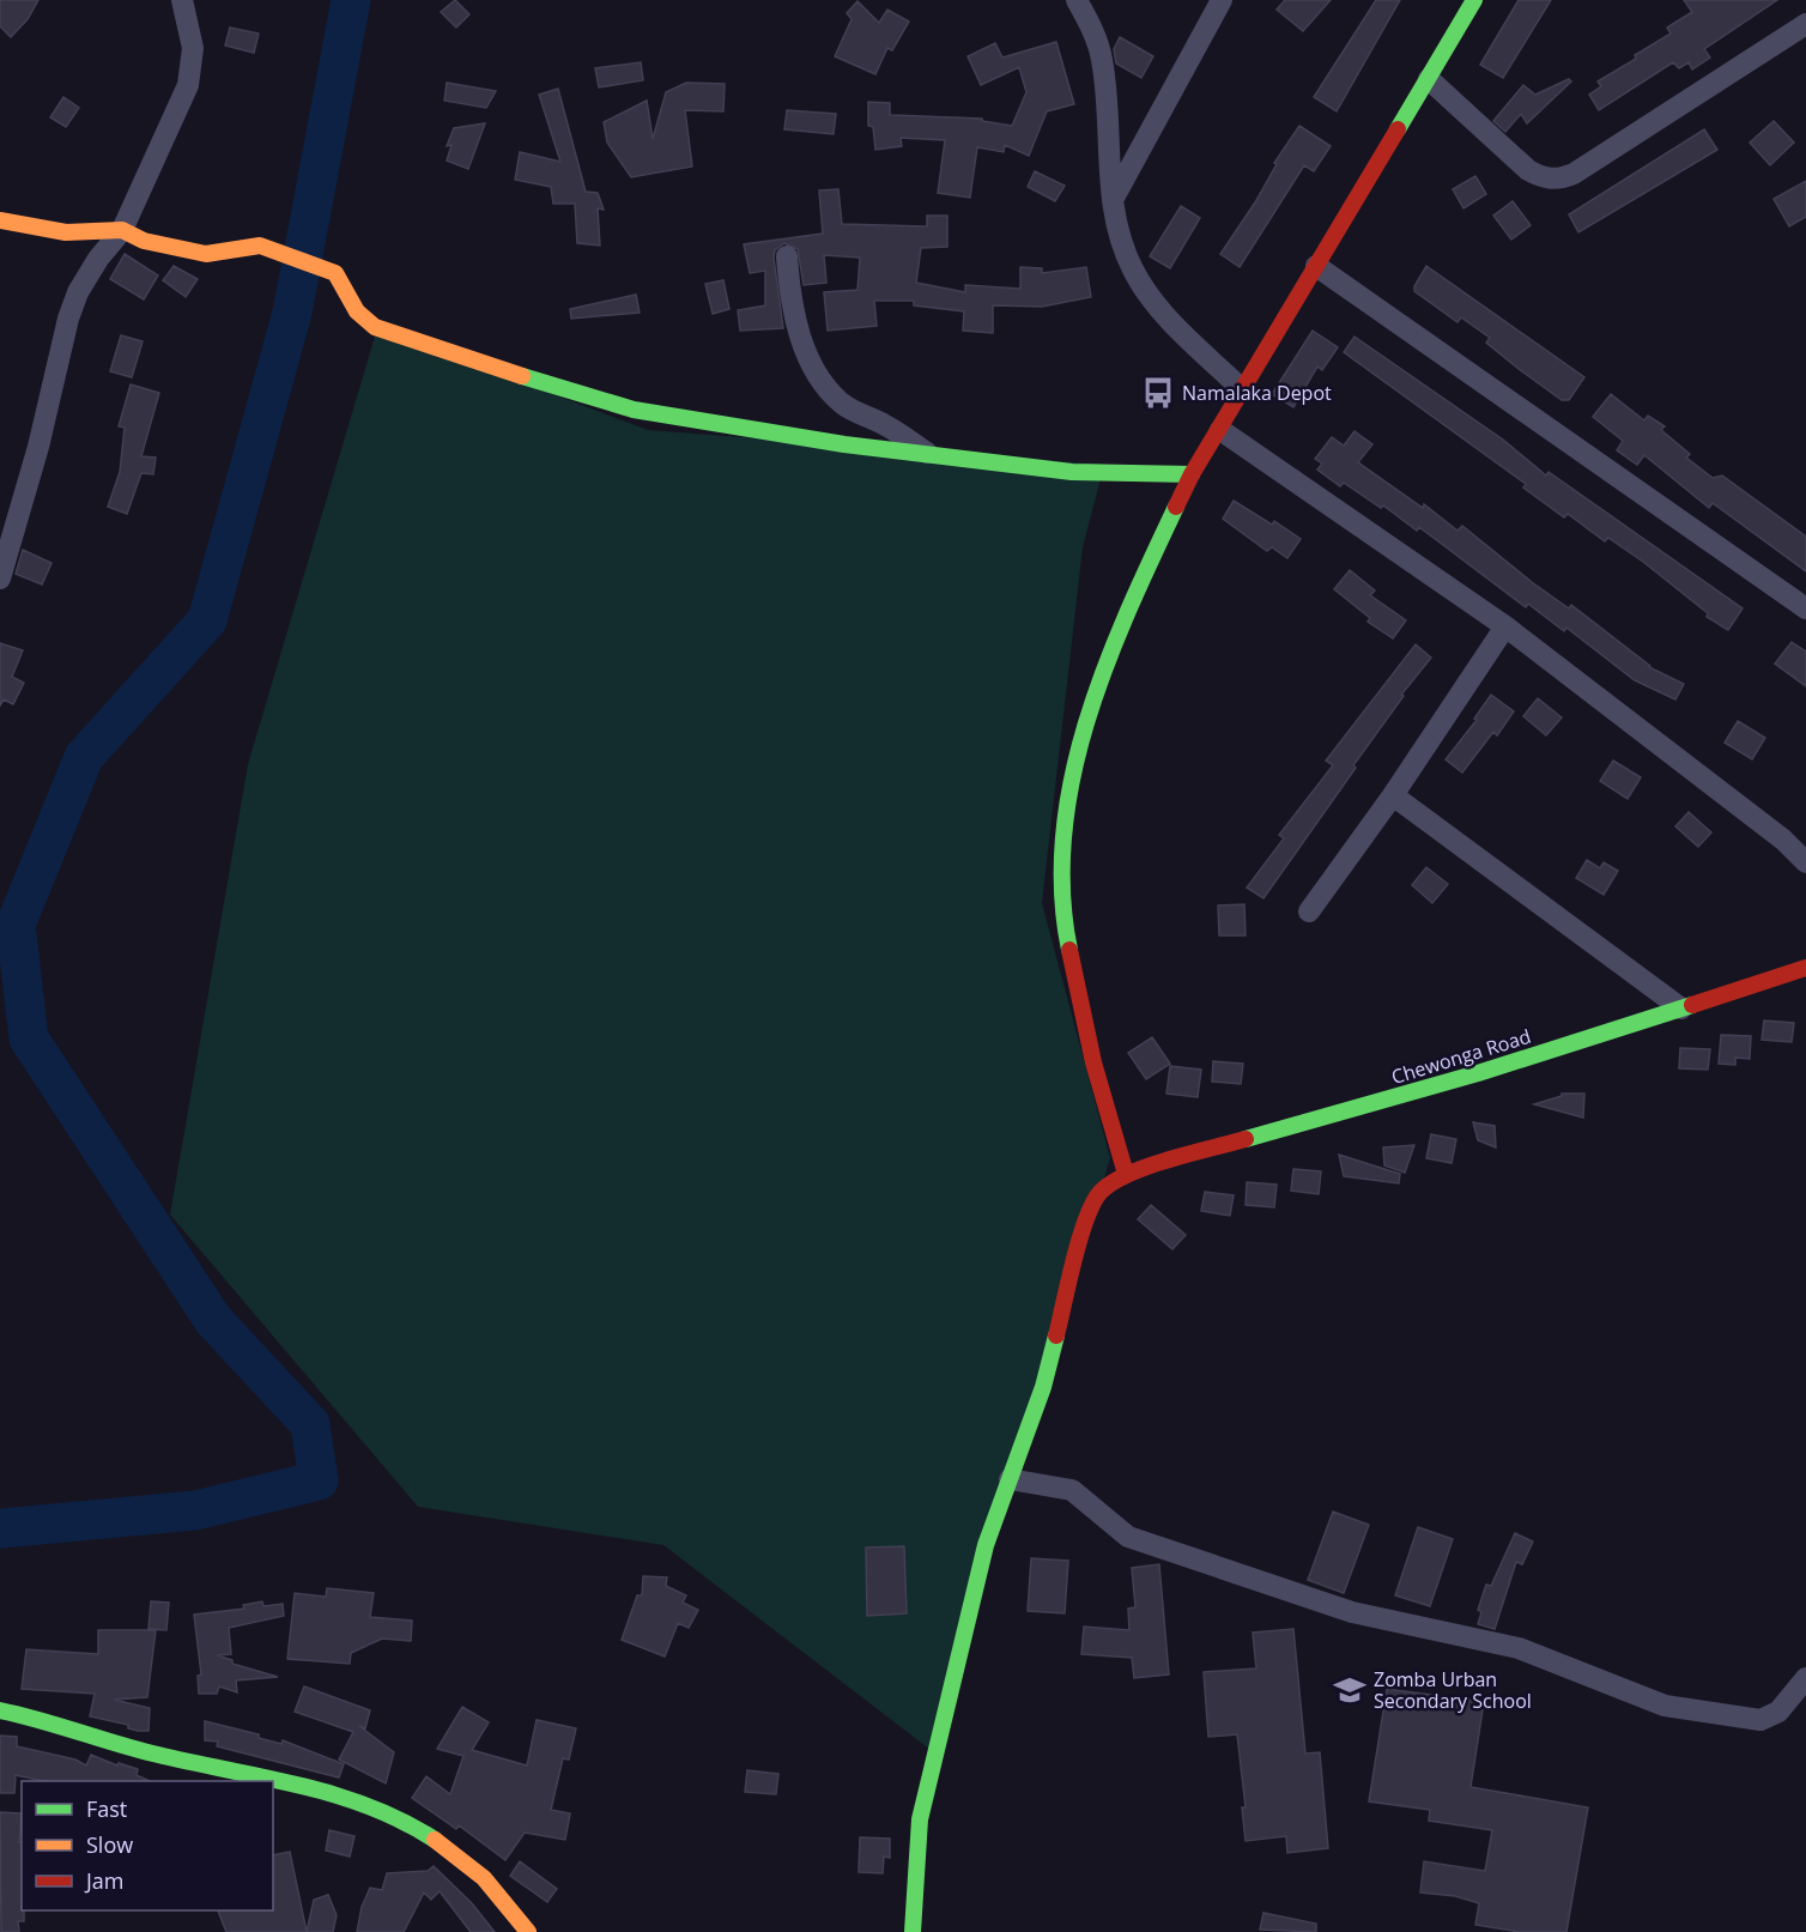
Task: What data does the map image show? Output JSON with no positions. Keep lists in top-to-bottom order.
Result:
{
  "streets": {
    "street": ["Chewonga Road"]
  },
  "places": {
    "bus stop": ["Namalaka Depot"],
    "school or university": ["Zomba Urban Secondary School"]
  },
  "legend": ["Fast", "Slow", "Jam"]
}
